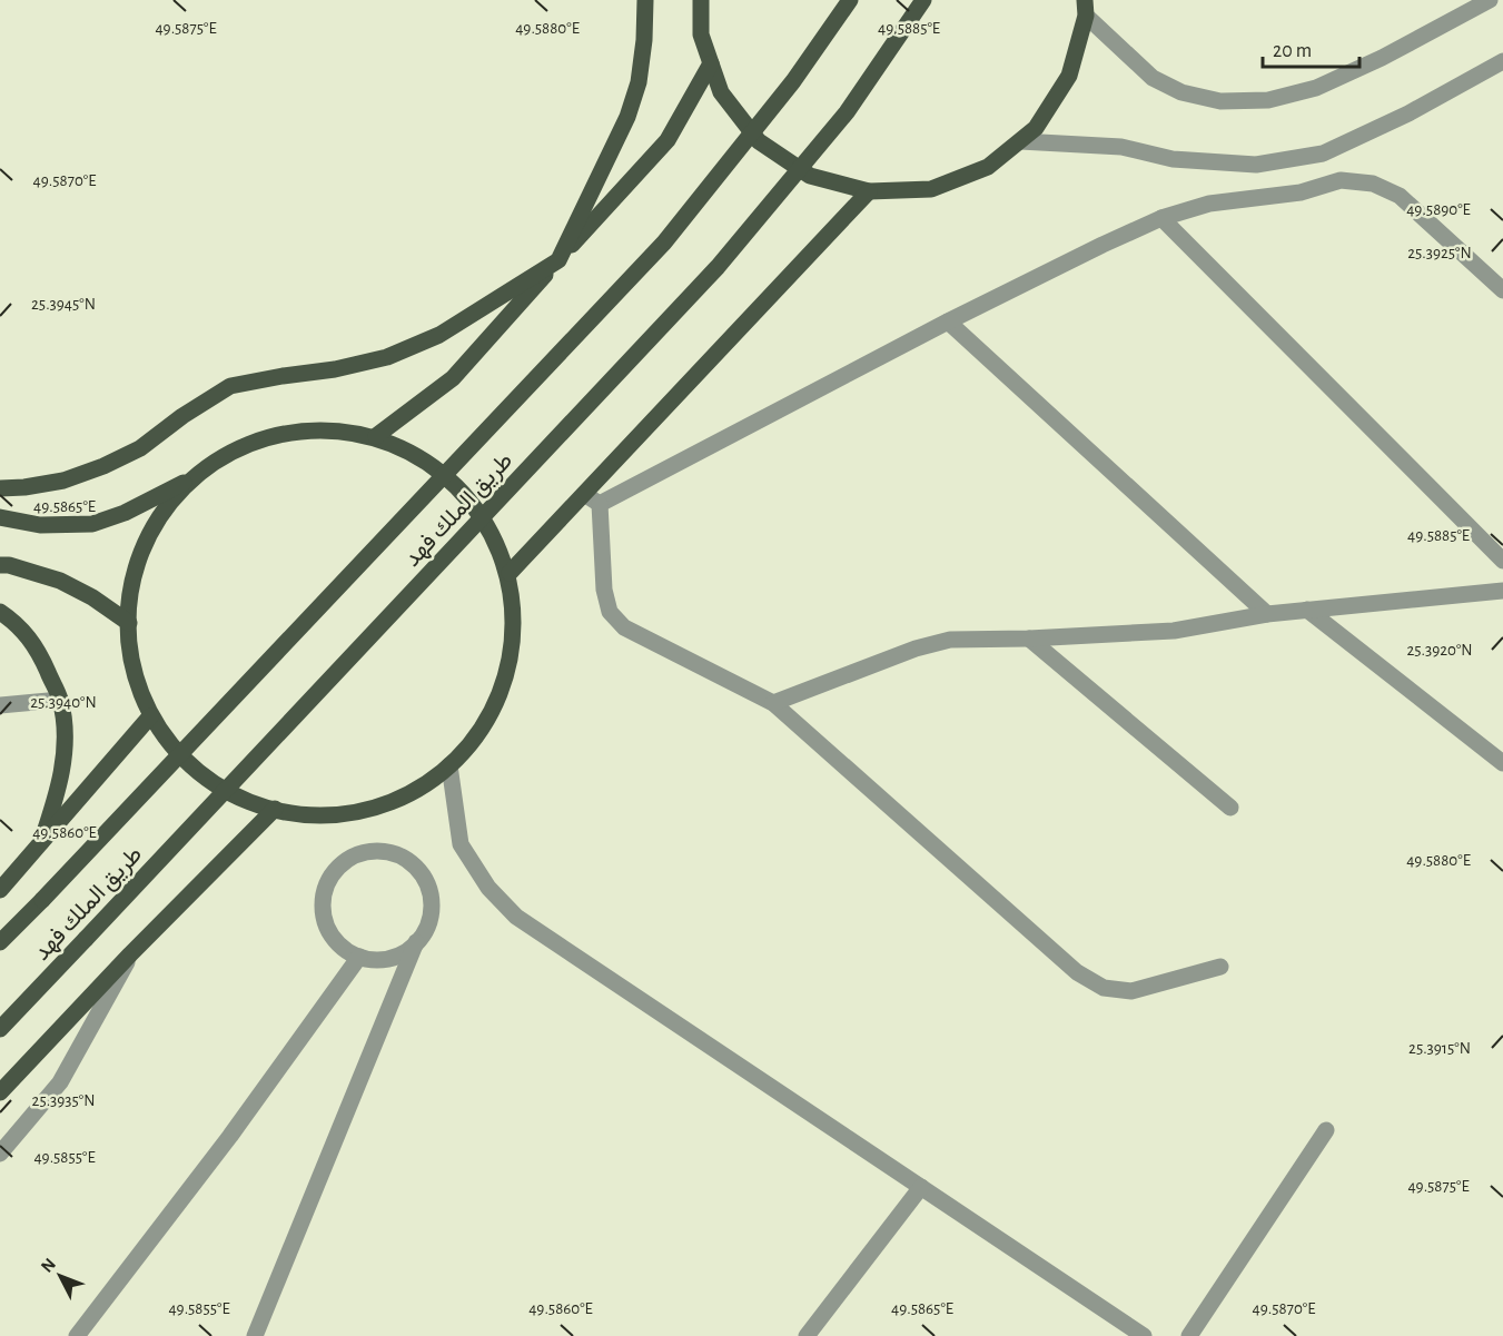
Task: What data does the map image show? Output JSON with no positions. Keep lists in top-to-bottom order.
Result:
{
  "streets": {
    "main road": ["طريق الملك فهد"]
  },
  "scale_bar": "20 m",
  "north": "top left",
  "coordinates": [
    "49.5875°E",
    "49.5880°E",
    "49.5885°E",
    "49.5870°E",
    "49.5890°E",
    "25.3925°N",
    "25.3945°N",
    "49.5865°E",
    "25.3920°N",
    "25.3940°N",
    "49.5860°E",
    "25.3915°N",
    "25.3935°N",
    "49.5855°E"
  ]
}
